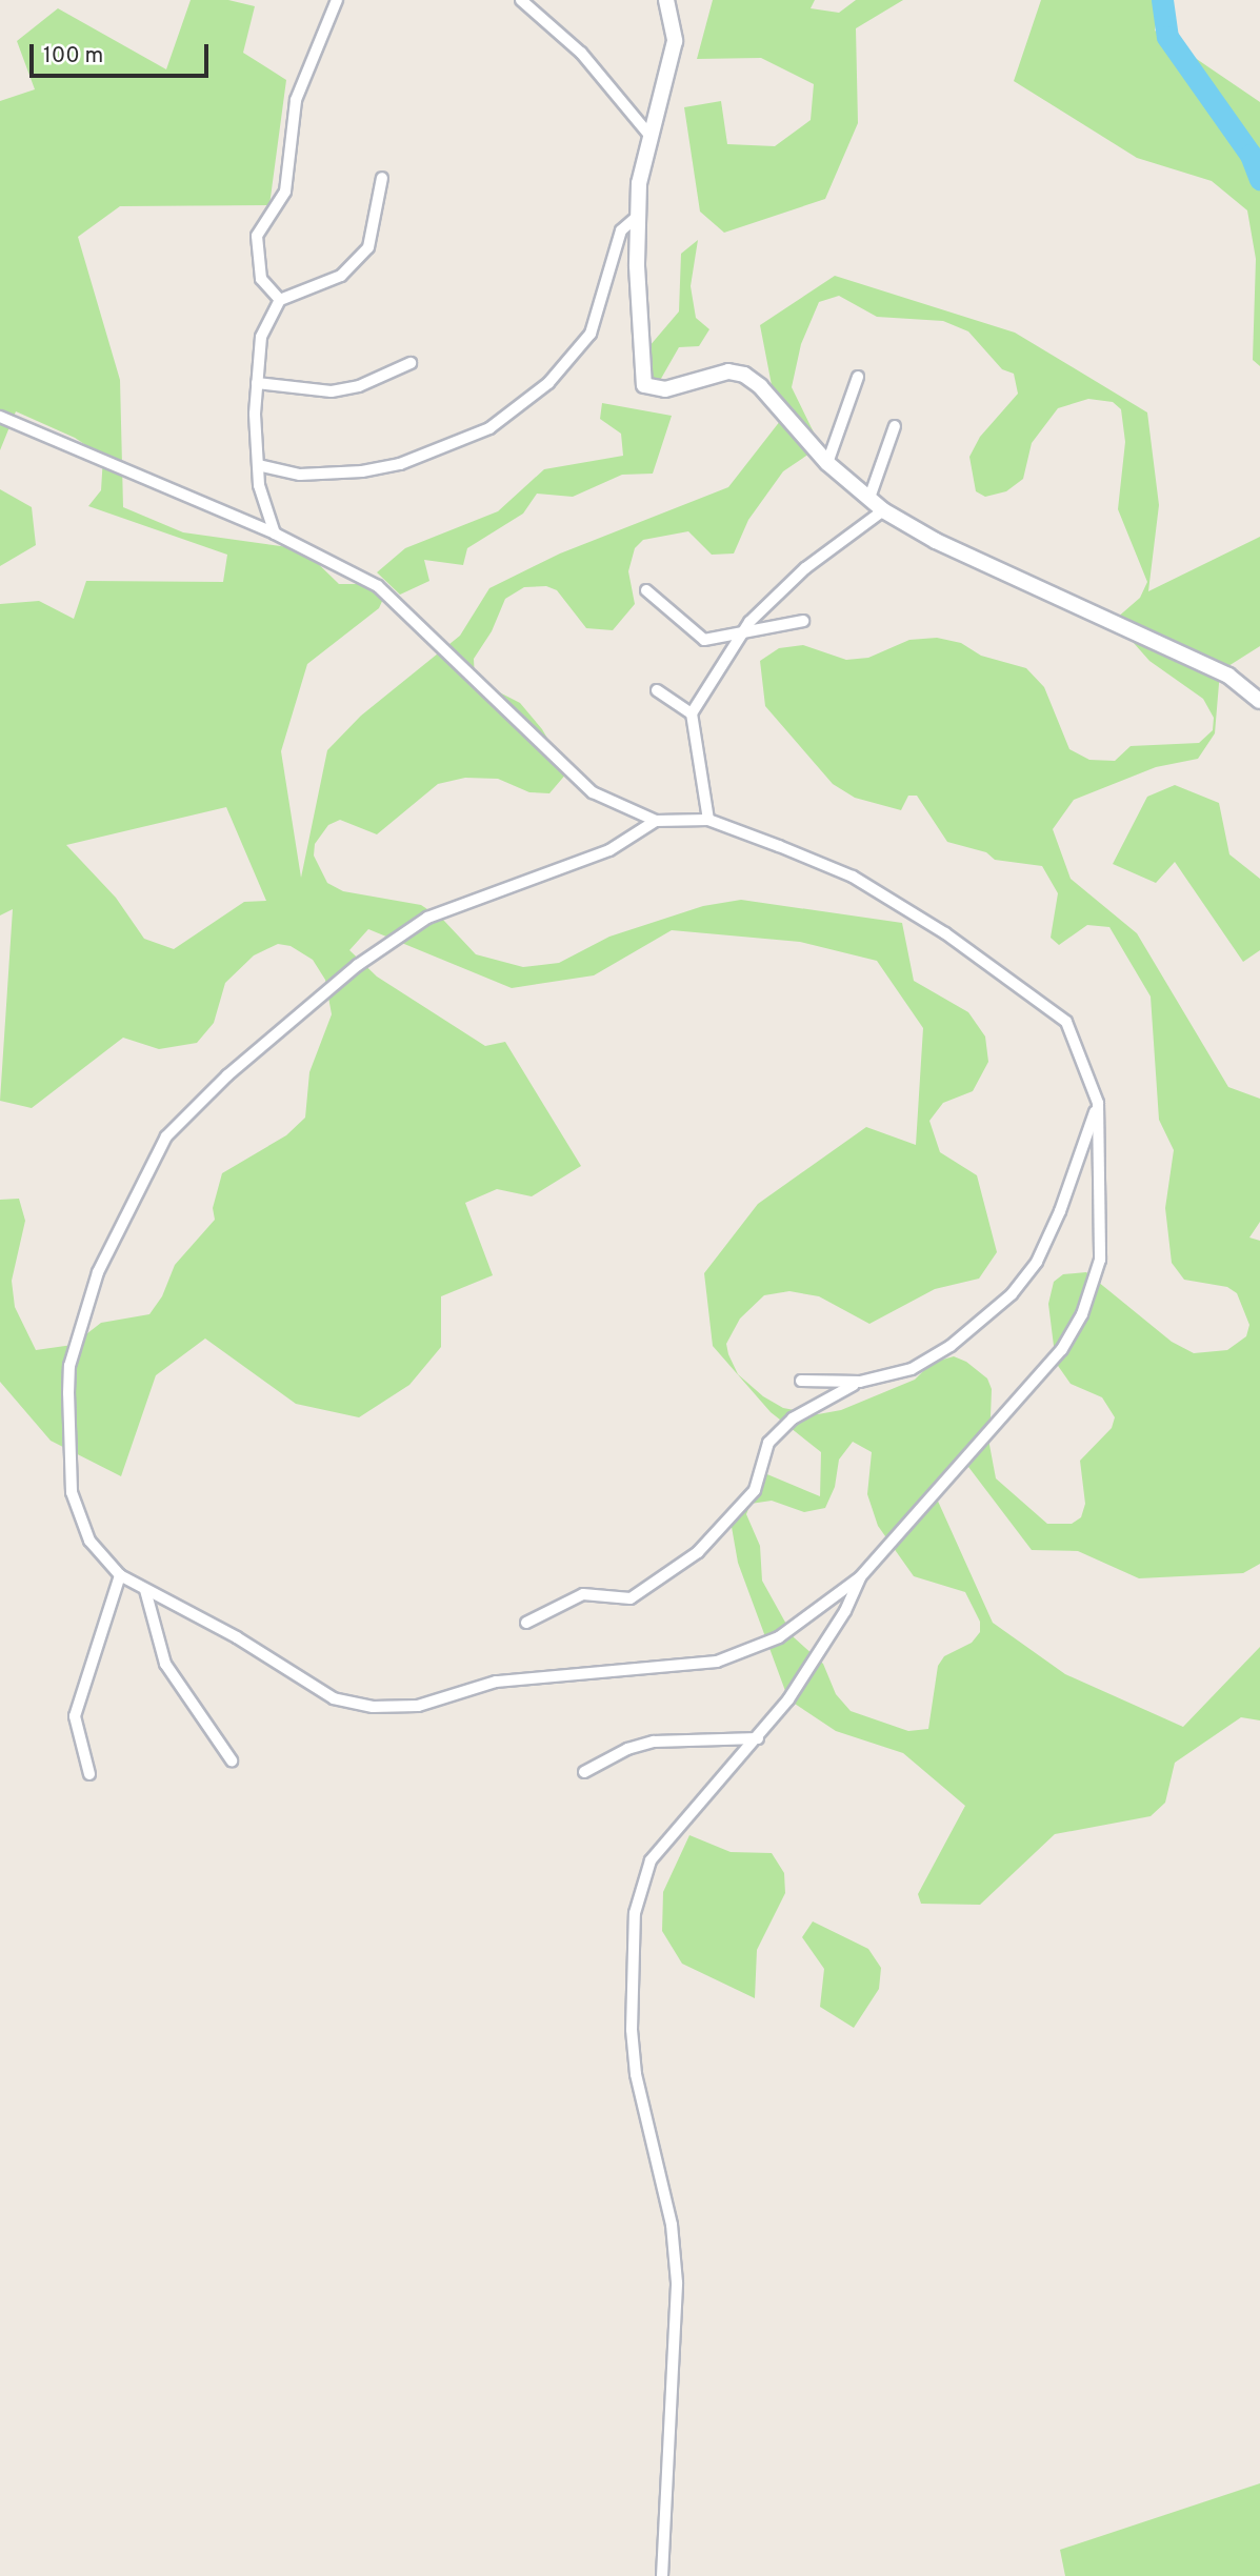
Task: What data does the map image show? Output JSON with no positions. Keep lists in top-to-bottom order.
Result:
{
  "scale_bar": "100 m"
}
